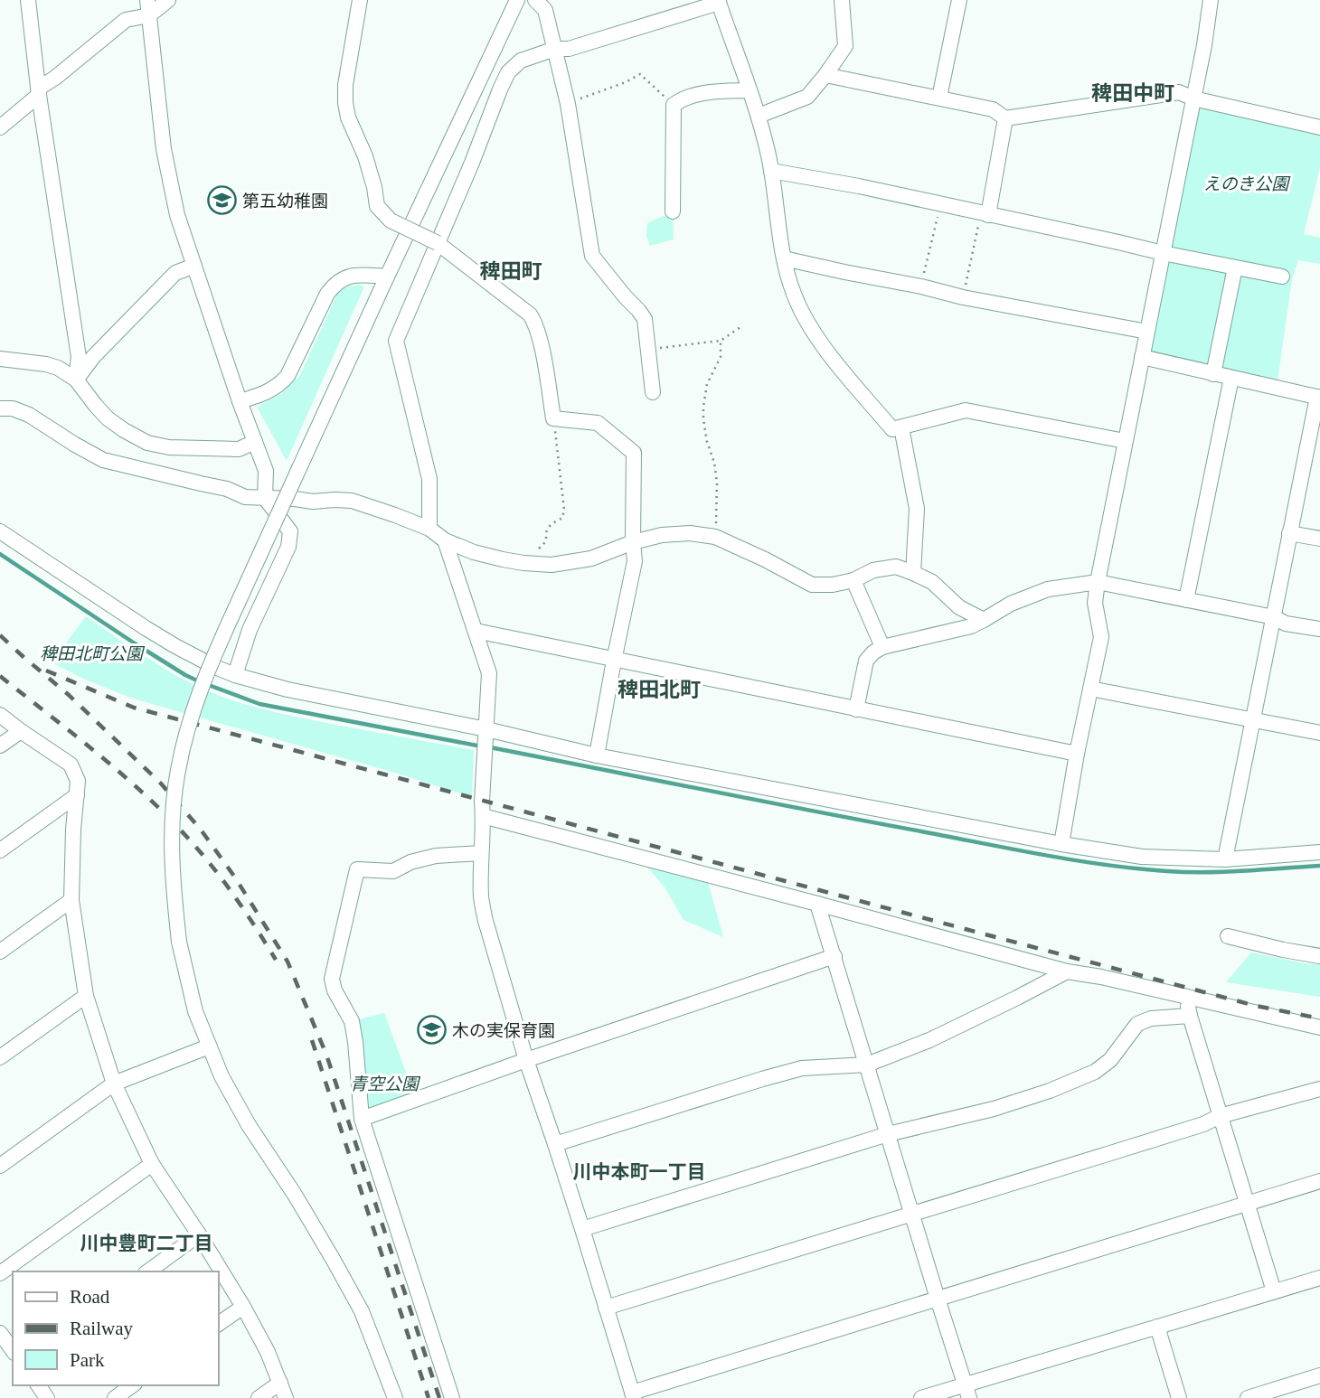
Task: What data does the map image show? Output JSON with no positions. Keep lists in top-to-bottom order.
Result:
{
  "districts": [
    "稗田中町",
    "稗田町",
    "稗田北町",
    "川中本町一丁目",
    "川中豊町二丁目"
  ],
  "parks": ["えのき公園", "稗田北町公園", "青空公園"],
  "places": {
    "school or university": ["第五幼稚園", "木の実保育園"]
  },
  "legend": ["Road", "Railway", "Park"]
}
